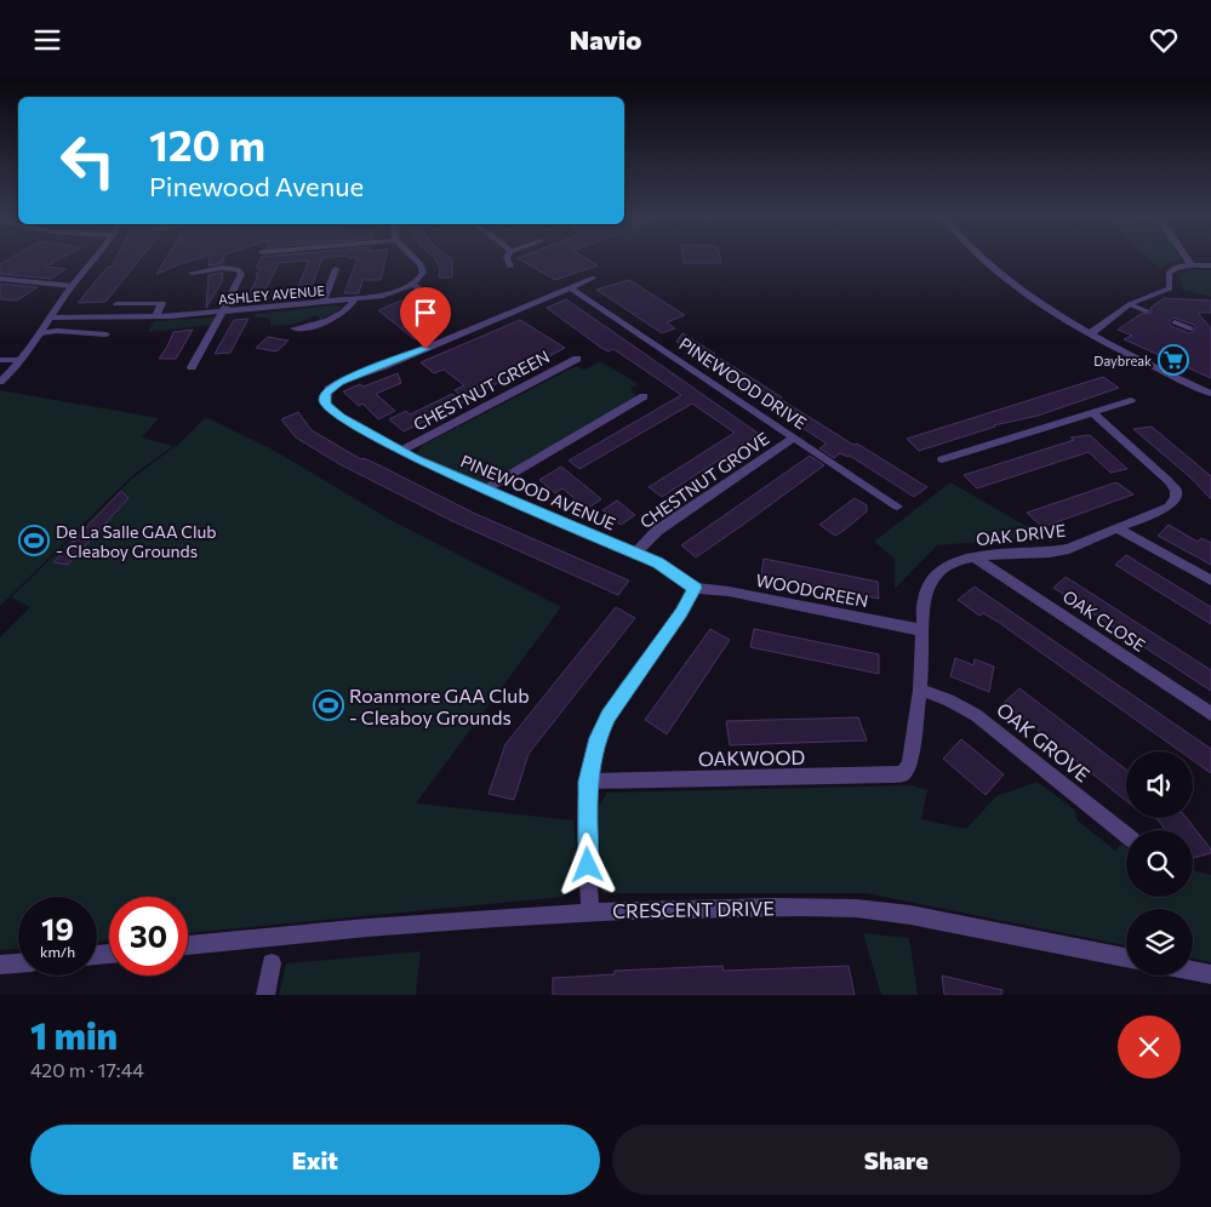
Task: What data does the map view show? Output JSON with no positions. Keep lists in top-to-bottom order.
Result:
{
  "streets": {
    "street": [
      "ASHLEY AVENUE",
      "PINEWOOD DRIVE",
      "CHESTNUT GREEN",
      "CHESTNUT GROVE",
      "PINEWOOD AVENUE",
      "OAK DRIVE",
      "WOODGREEN",
      "OAK CLOSE",
      "OAK GROVE",
      "OAKWOOD",
      "CRESCENT DRIVE"
    ]
  },
  "crossings": [
    ["PINEWOOD DRIVE", "CHESTNUT GROVE"],
    ["PINEWOOD DRIVE", "PINEWOOD AVENUE"],
    ["CHESTNUT GREEN", "PINEWOOD AVENUE"],
    ["CHESTNUT GROVE", "PINEWOOD AVENUE"],
    ["PINEWOOD AVENUE", "WOODGREEN"],
    ["OAK DRIVE", "WOODGREEN"],
    ["OAK DRIVE", "OAK CLOSE"],
    ["OAK DRIVE", "OAK GROVE"],
    ["OAK DRIVE", "OAKWOOD"]
  ],
  "places": {
    "supermarket": ["Daybreak"],
    "sports": ["De La Salle GAA Club - Cleaboy Grounds", "Roanmore GAA Club - Cleaboy Grounds"]
  },
  "page": {
    "header": "Navio",
    "turn": ["120 m", "Pinewood Avenue"],
    "speed": "19 km/h",
    "limit": "30",
    "heading": ["1 min", "420 m · 17:44"],
    "buttons": ["Exit", "Share"]
  }
}
